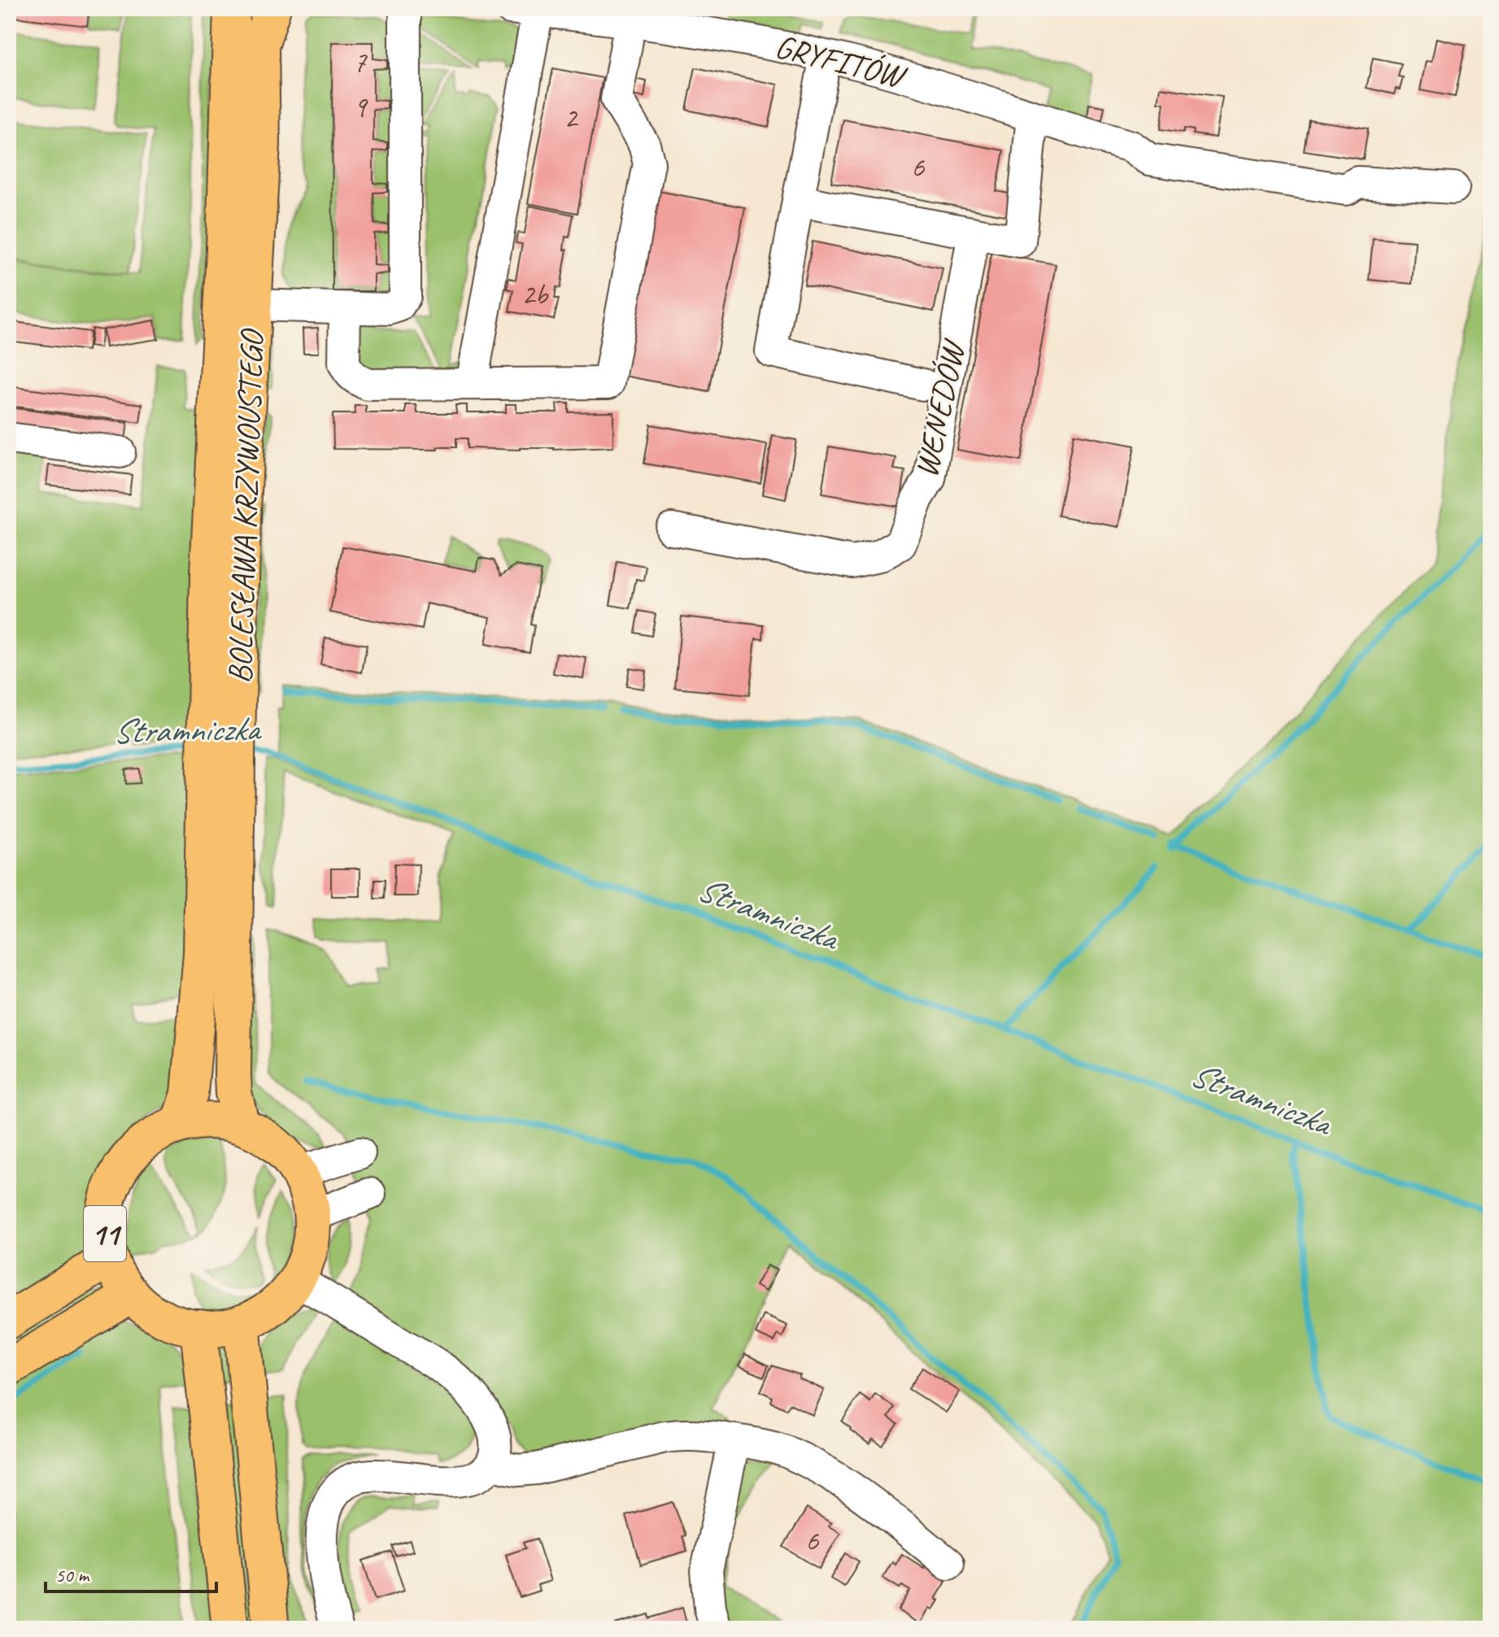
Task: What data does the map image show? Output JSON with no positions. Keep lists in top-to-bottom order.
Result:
{
  "streets": {
    "main road": ["BOLESŁAWA KRZYWOUSTEGO", "11"],
    "street": ["GRYFITÓW", "WENEDÓW"]
  },
  "crossings": [
    ["BOLESŁAWA KRZYWOUSTEGO", "11"]
  ],
  "water": ["Stramniczka"],
  "house_numbers": [
    "7",
    "9",
    "2",
    "6",
    "2b",
    "6"
  ],
  "scale_bar": "50 m"
}
